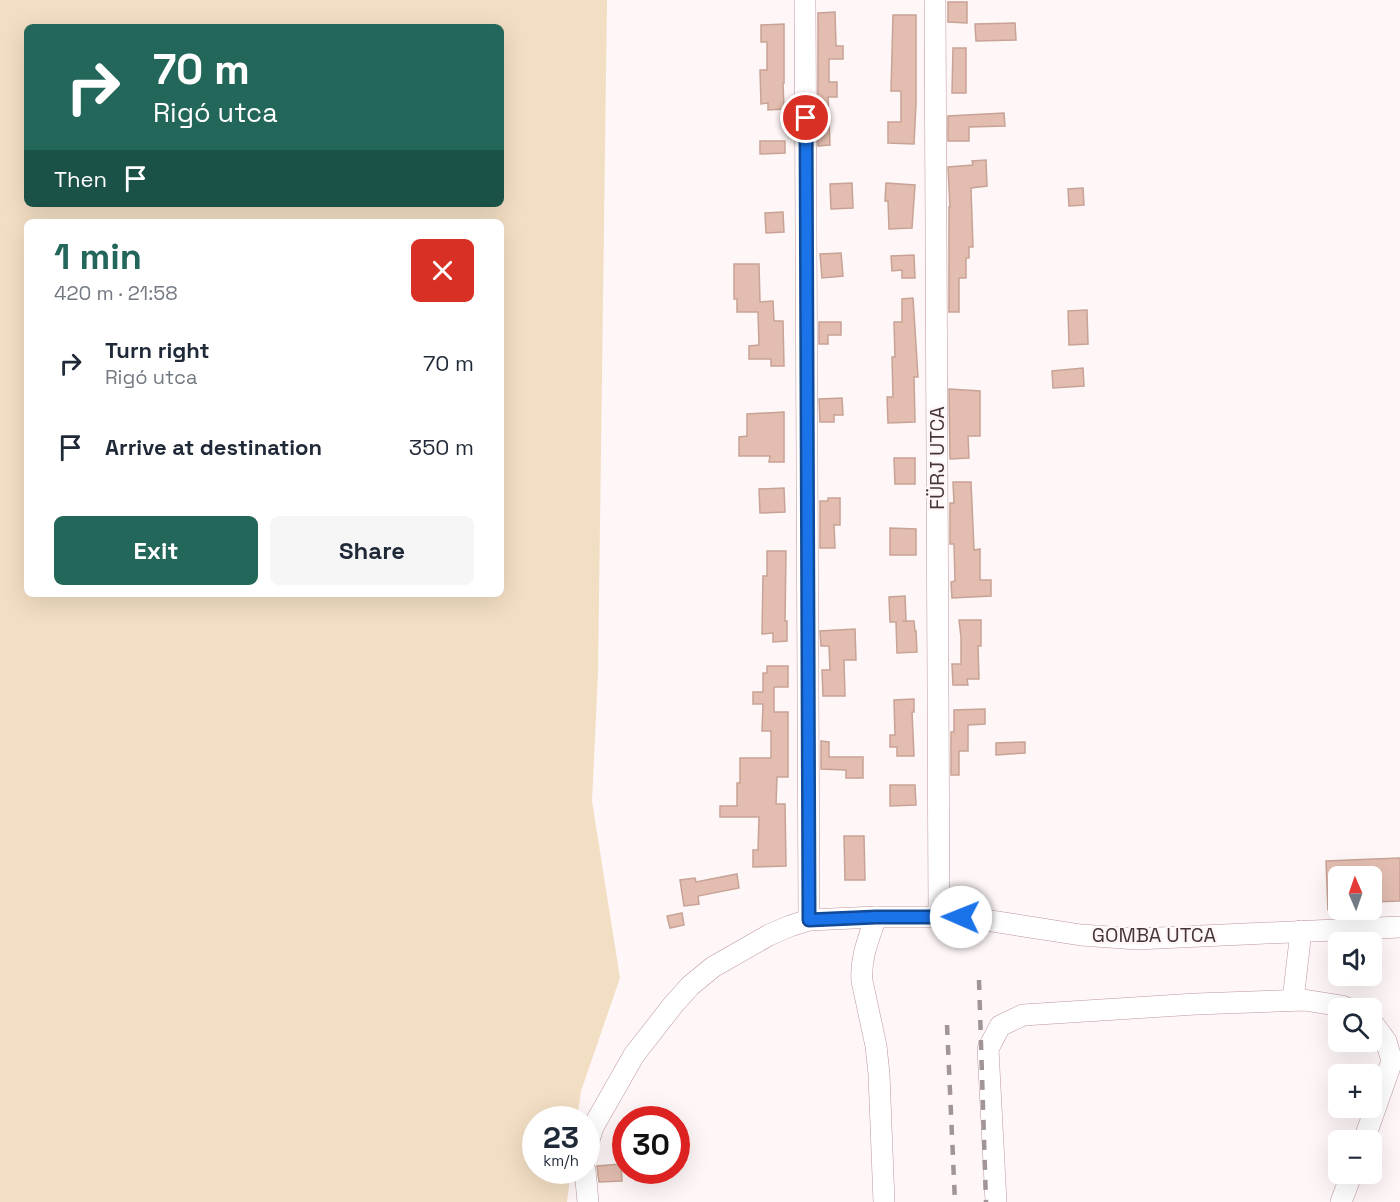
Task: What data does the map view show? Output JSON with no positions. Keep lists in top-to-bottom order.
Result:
{
  "streets": {
    "street": ["FÜRJ UTCA", "GOMBA UTCA"]
  },
  "crossings": [
    ["FÜRJ UTCA", "GOMBA UTCA"]
  ],
  "north": "top",
  "page": {
    "turn": ["70 m", "Rigó utca"],
    "then": "Then",
    "heading": ["1 min", "420 m · 21:58"],
    "list": [
      {
        "name": "Turn right",
        "note": "Rigó utca",
        "value": "70 m"
      },
      {
        "name": "Arrive at destination",
        "value": "350 m"
      }
    ],
    "buttons": ["Exit", "Share"],
    "map_buttons": ["+", "−"],
    "speed": "23 km/h",
    "limit": "30"
  }
}
